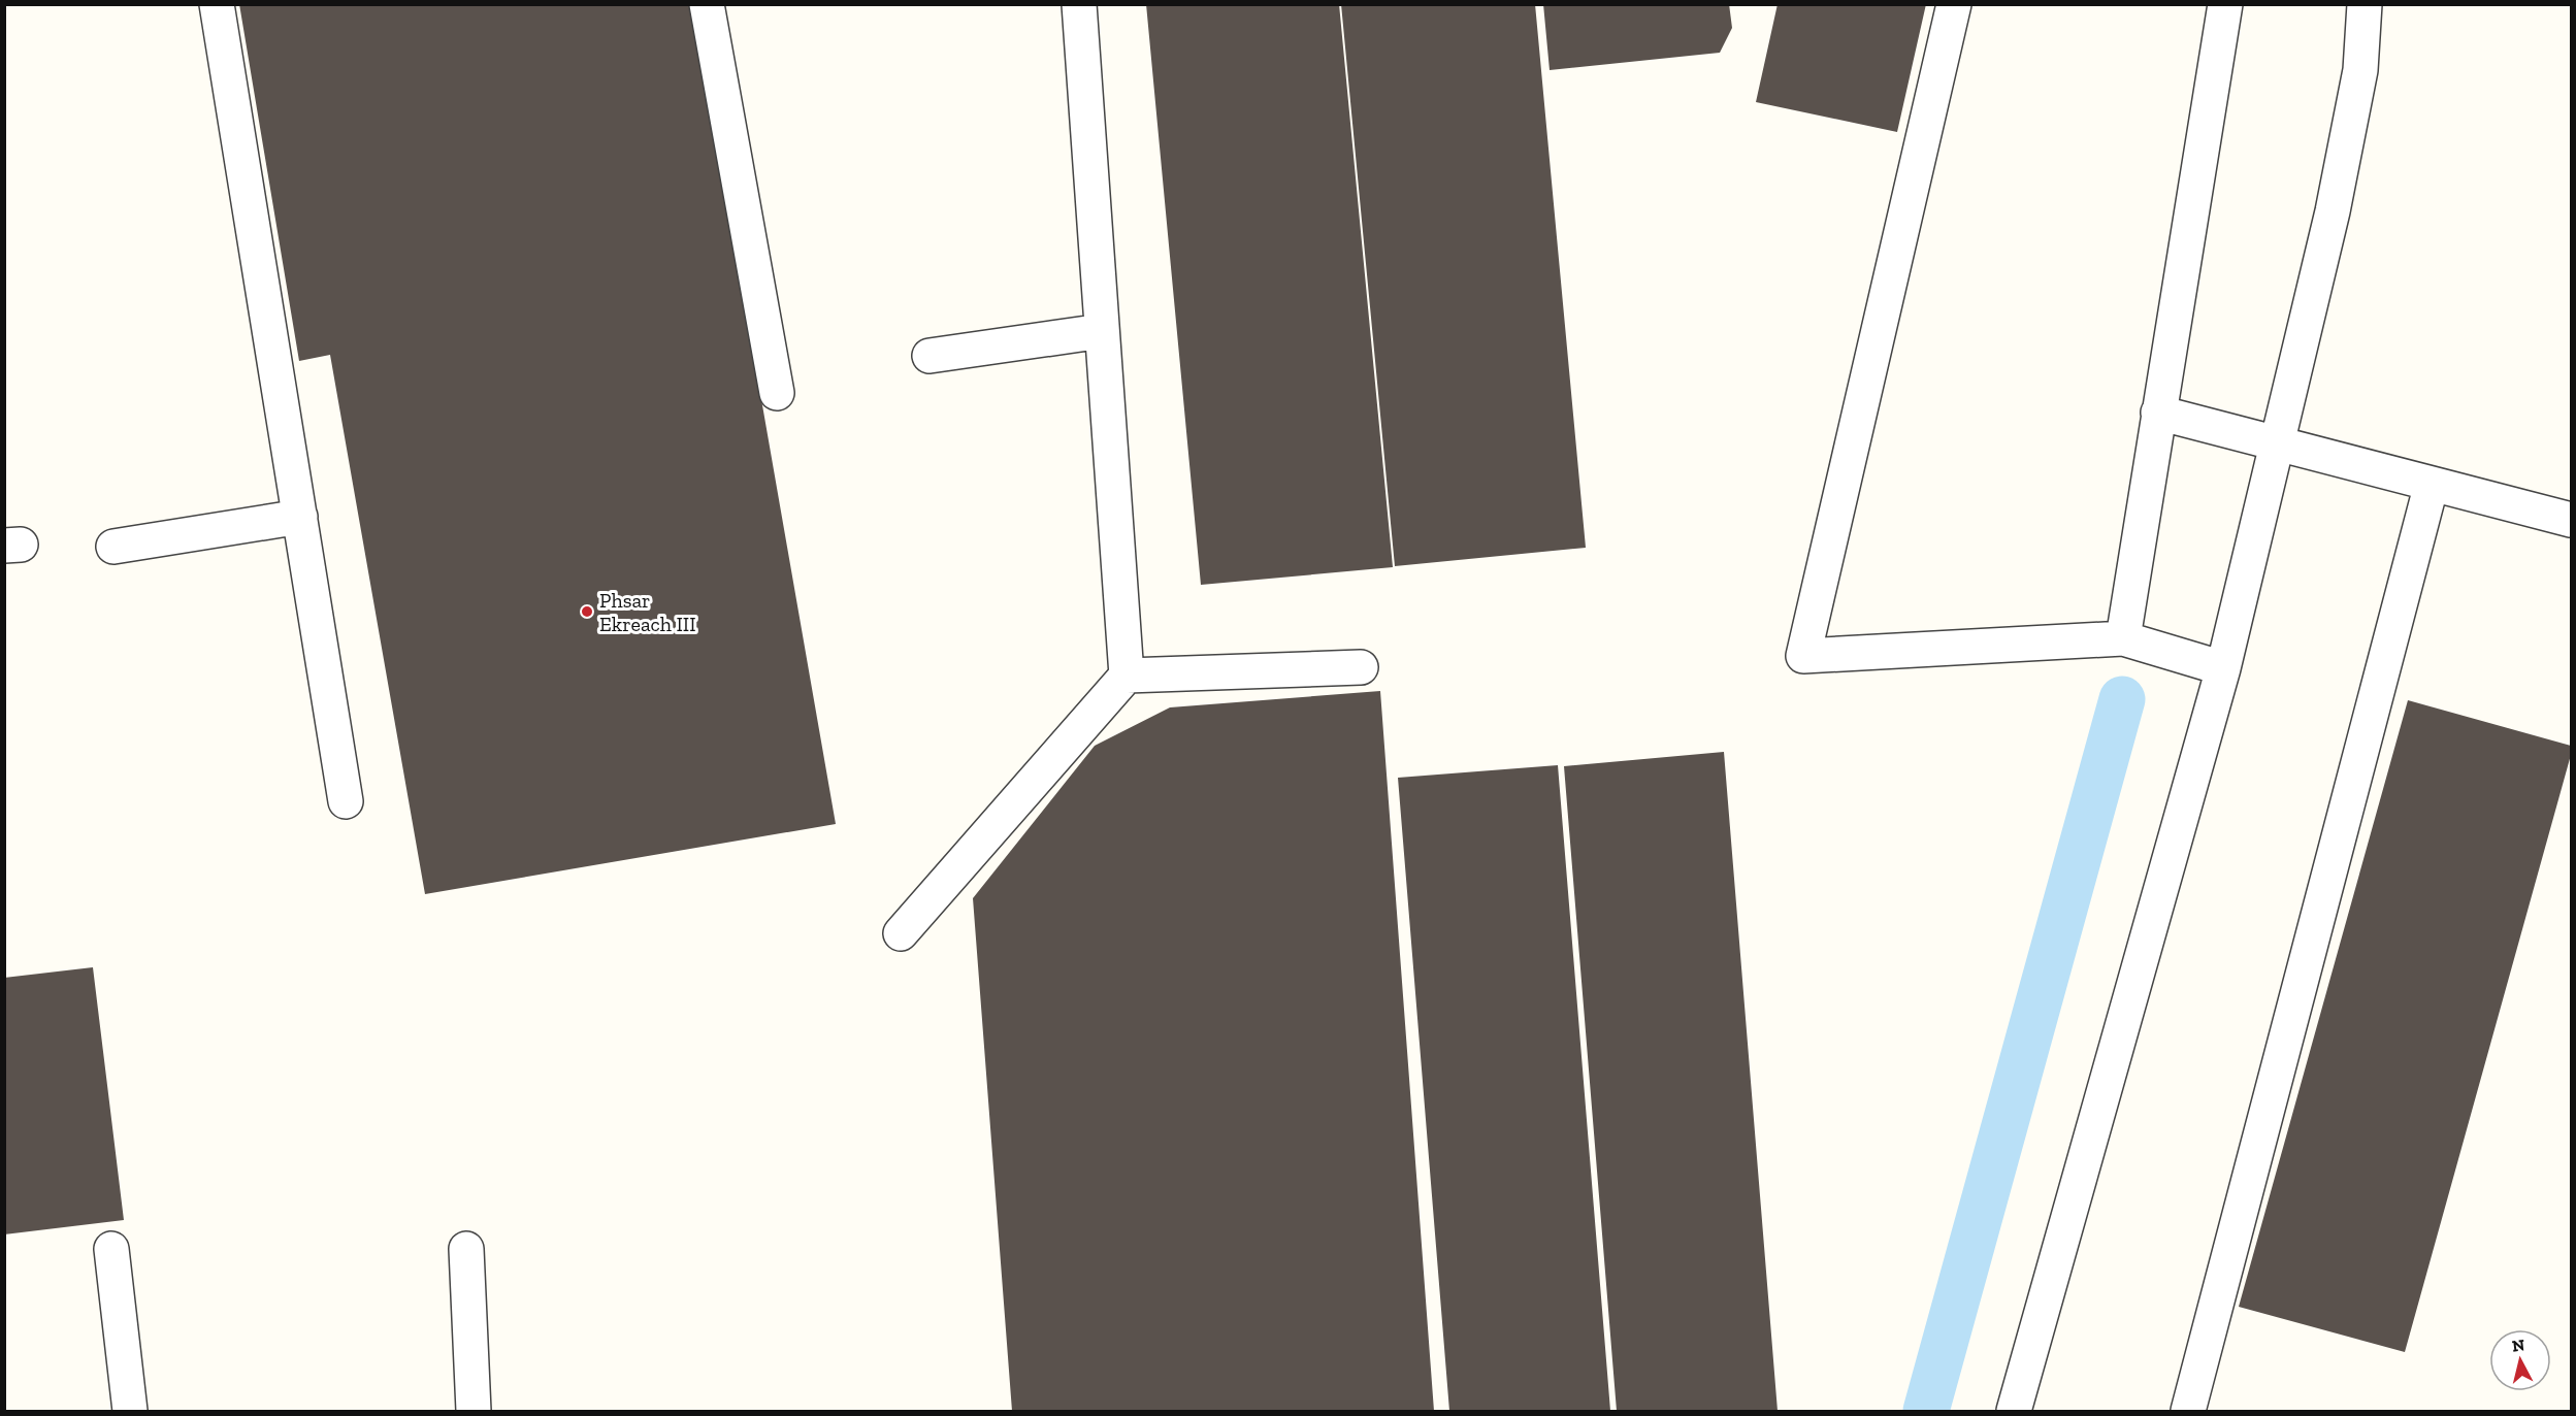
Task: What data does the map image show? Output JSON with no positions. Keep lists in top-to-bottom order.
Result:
{
  "places": ["Phsar Ekreach III"],
  "north": "top"
}
